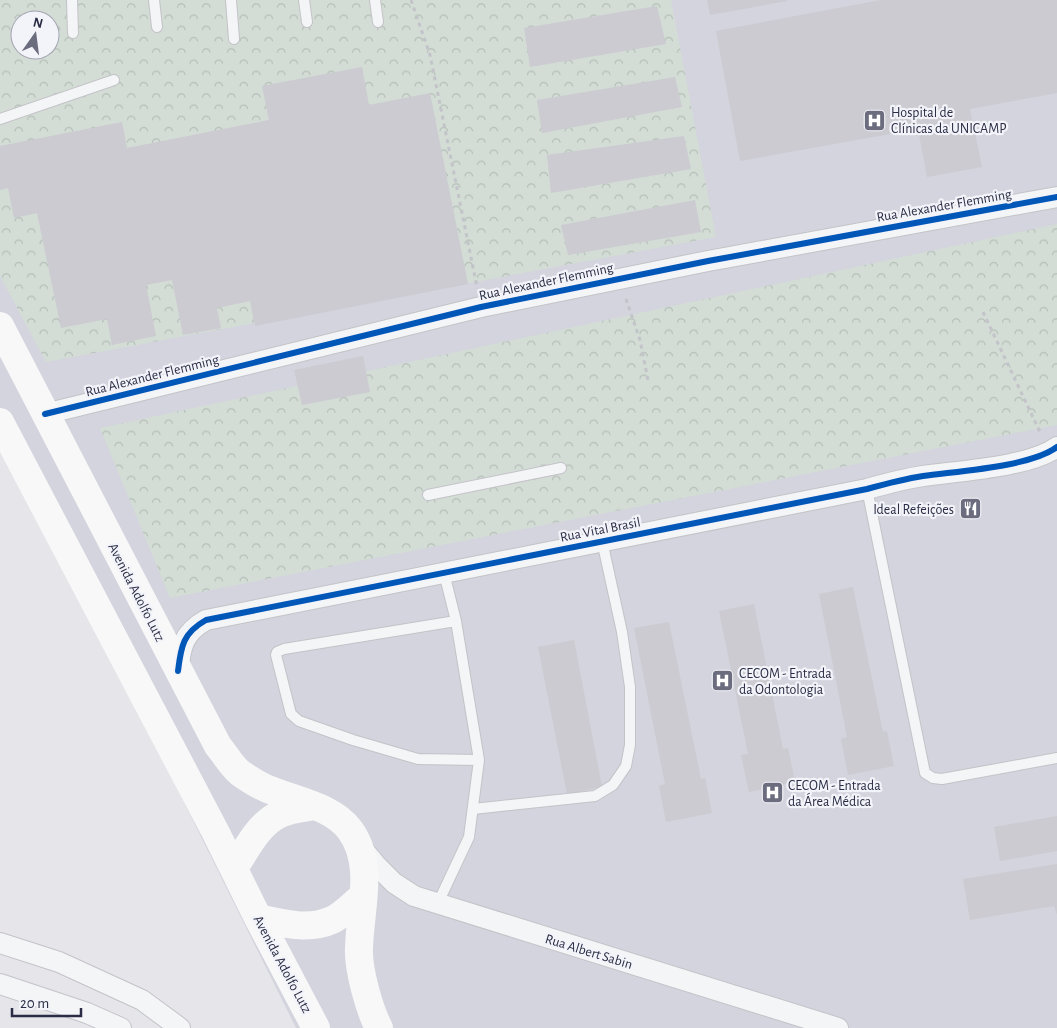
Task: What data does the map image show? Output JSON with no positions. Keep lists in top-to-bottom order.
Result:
{
  "streets": {
    "main road": ["Avenida Adolfo Lutz"],
    "street": ["Rua Alexander Flemming", "Rua Vital Brasil", "Rua Albert Sabin"]
  },
  "crossings": [
    ["Rua Alexander Flemming", "Avenida Adolfo Lutz"],
    ["Rua Vital Brasil", "Avenida Adolfo Lutz"],
    ["Avenida Adolfo Lutz", "Rua Albert Sabin"]
  ],
  "places": {
    "hospital": ["Hospital de Clínicas da UNICAMP", "CECOM - Entrada da Odontologia", "CECOM - Entrada da Área Médica"],
    "restaurant": ["Ideal Refeições"]
  },
  "scale_bar": "20 m",
  "north": "top"
}
